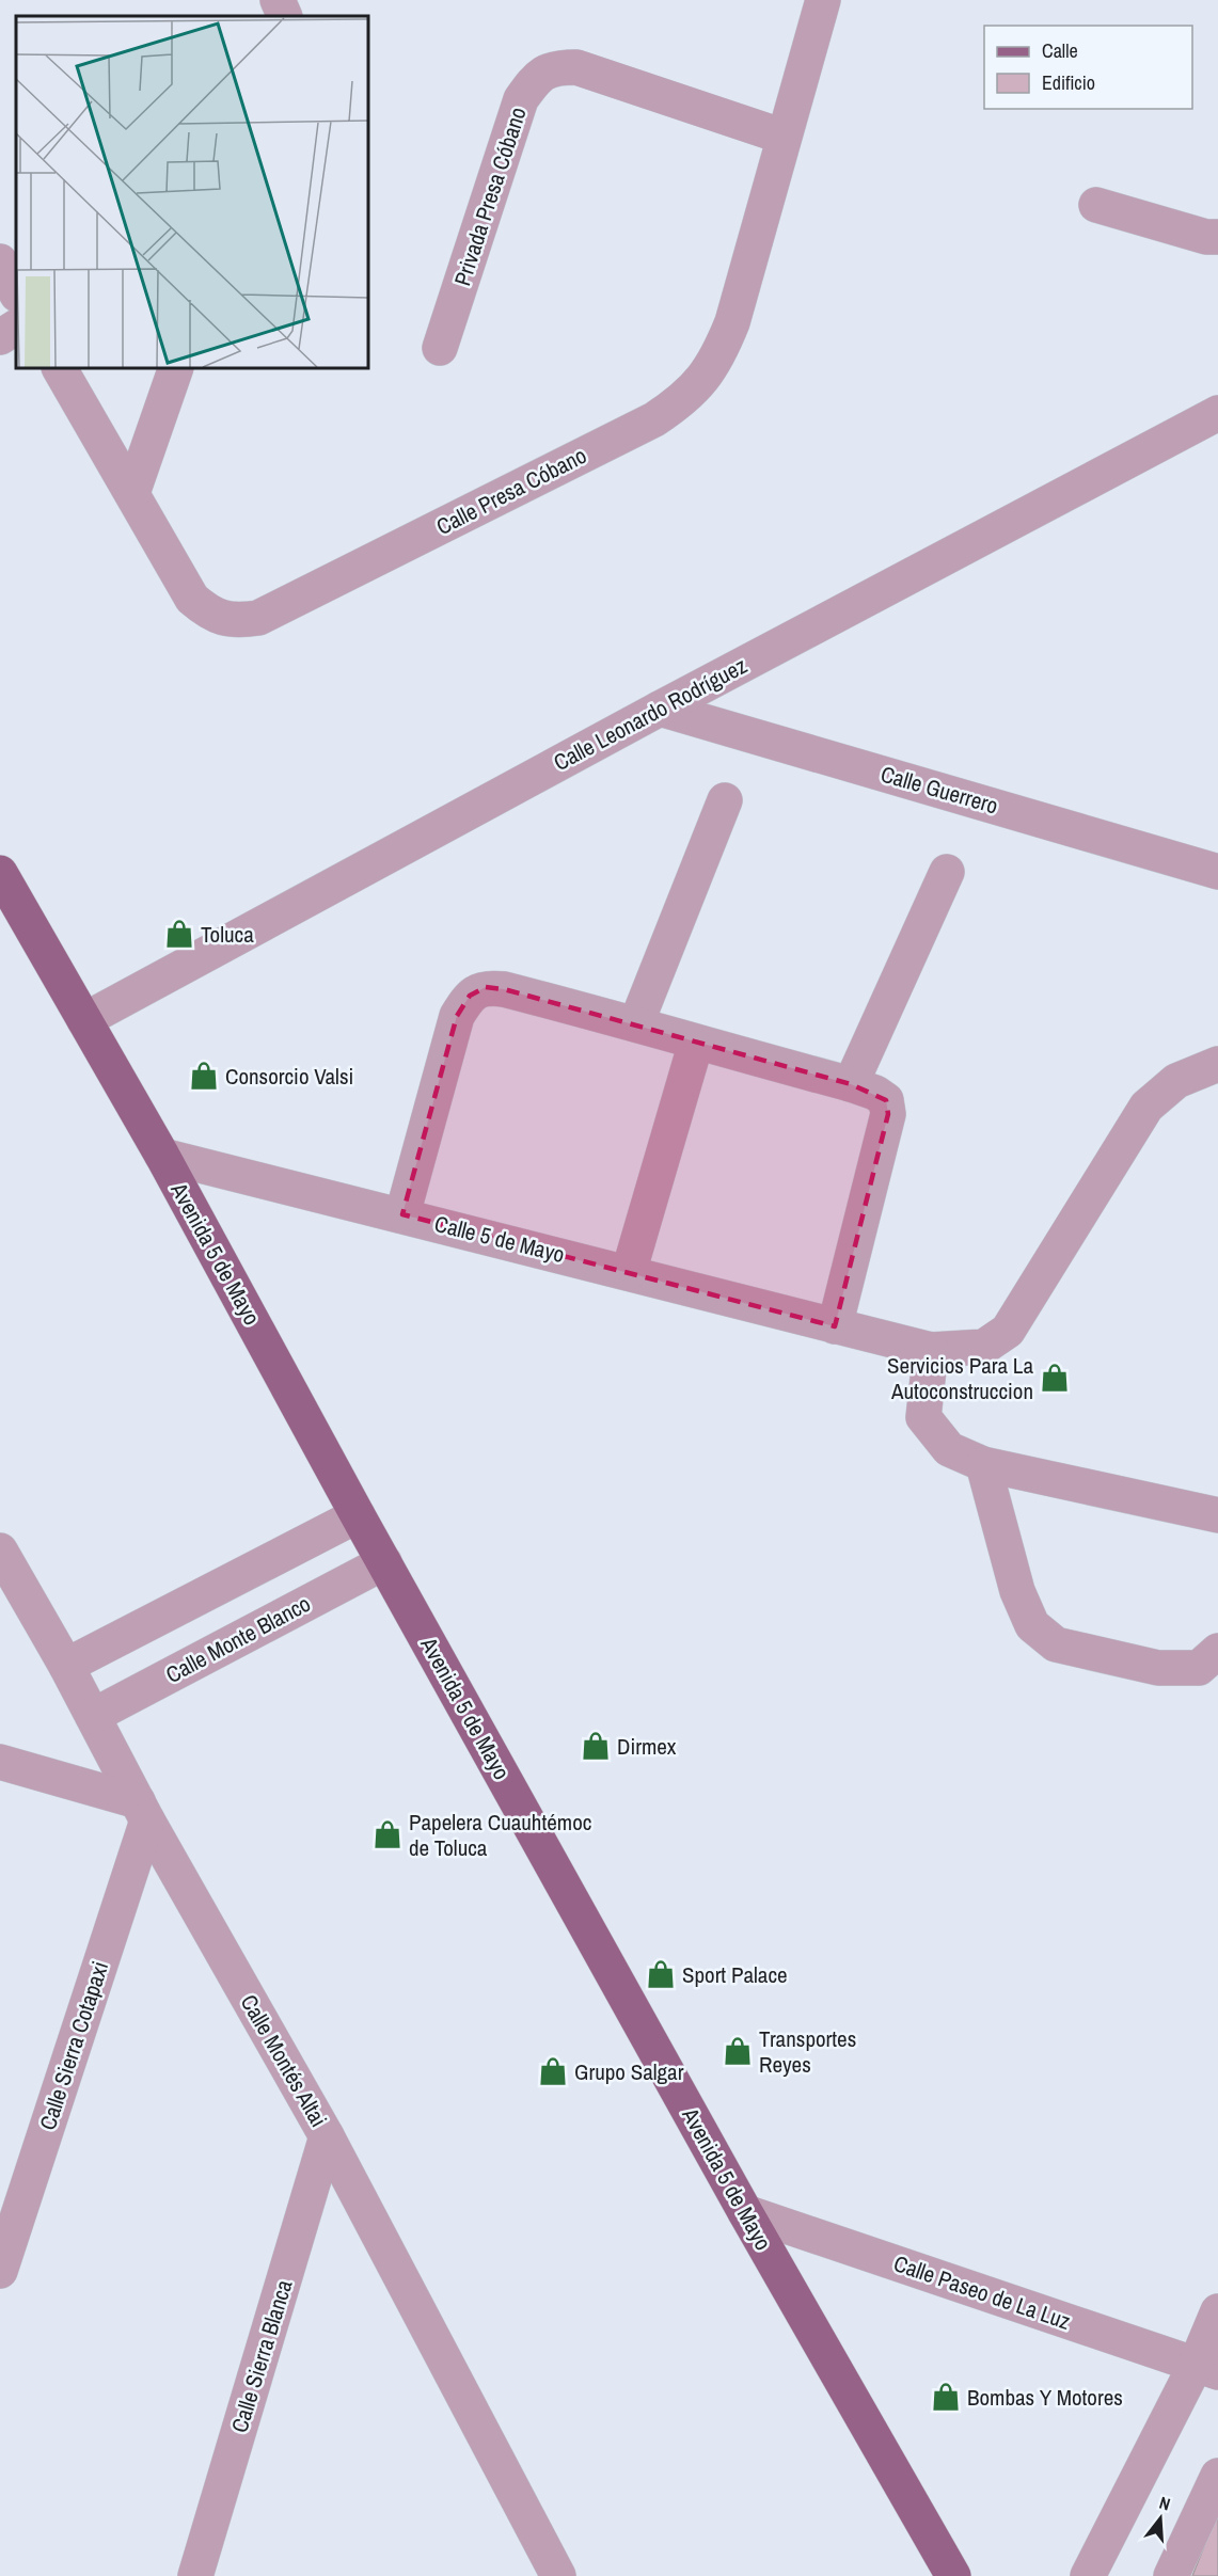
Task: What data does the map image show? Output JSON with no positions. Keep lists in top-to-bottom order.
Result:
{
  "streets": {
    "main road": ["Avenida 5 de Mayo"],
    "street": [
      "Privada Presa Cóbano",
      "Calle Presa Cóbano",
      "Calle Leonardo Rodríguez",
      "Calle Guerrero",
      "Calle 5 de Mayo",
      "Calle Monte Blanco",
      "Calle Sierra Cotapaxi",
      "Calle Montés Altai",
      "Calle Paseo de La Luz",
      "Calle Sierra Blanca"
    ]
  },
  "crossings": [
    ["Privada Presa Cóbano", "Calle Presa Cóbano"],
    ["Calle Leonardo Rodríguez", "Calle Guerrero"],
    ["Calle Leonardo Rodríguez", "Avenida 5 de Mayo"],
    ["Calle 5 de Mayo", "Avenida 5 de Mayo"],
    ["Avenida 5 de Mayo", "Calle Monte Blanco"],
    ["Avenida 5 de Mayo", "Calle Paseo de La Luz"],
    ["Calle Monte Blanco", "Calle Montés Altai"],
    ["Calle Sierra Cotapaxi", "Calle Montés Altai"],
    ["Calle Montés Altai", "Calle Sierra Blanca"]
  ],
  "places": {
    "shop": [
      "Toluca",
      "Consorcio Valsi",
      "Servicios Para La Autoconstruccion",
      "Dirmex",
      "Papelera Cuauhtémoc de Toluca",
      "Sport Palace",
      "Transportes Reyes",
      "Grupo Salgar",
      "Bombas Y Motores"
    ]
  },
  "legend": ["Calle", "Edificio"],
  "north": "top"
}
